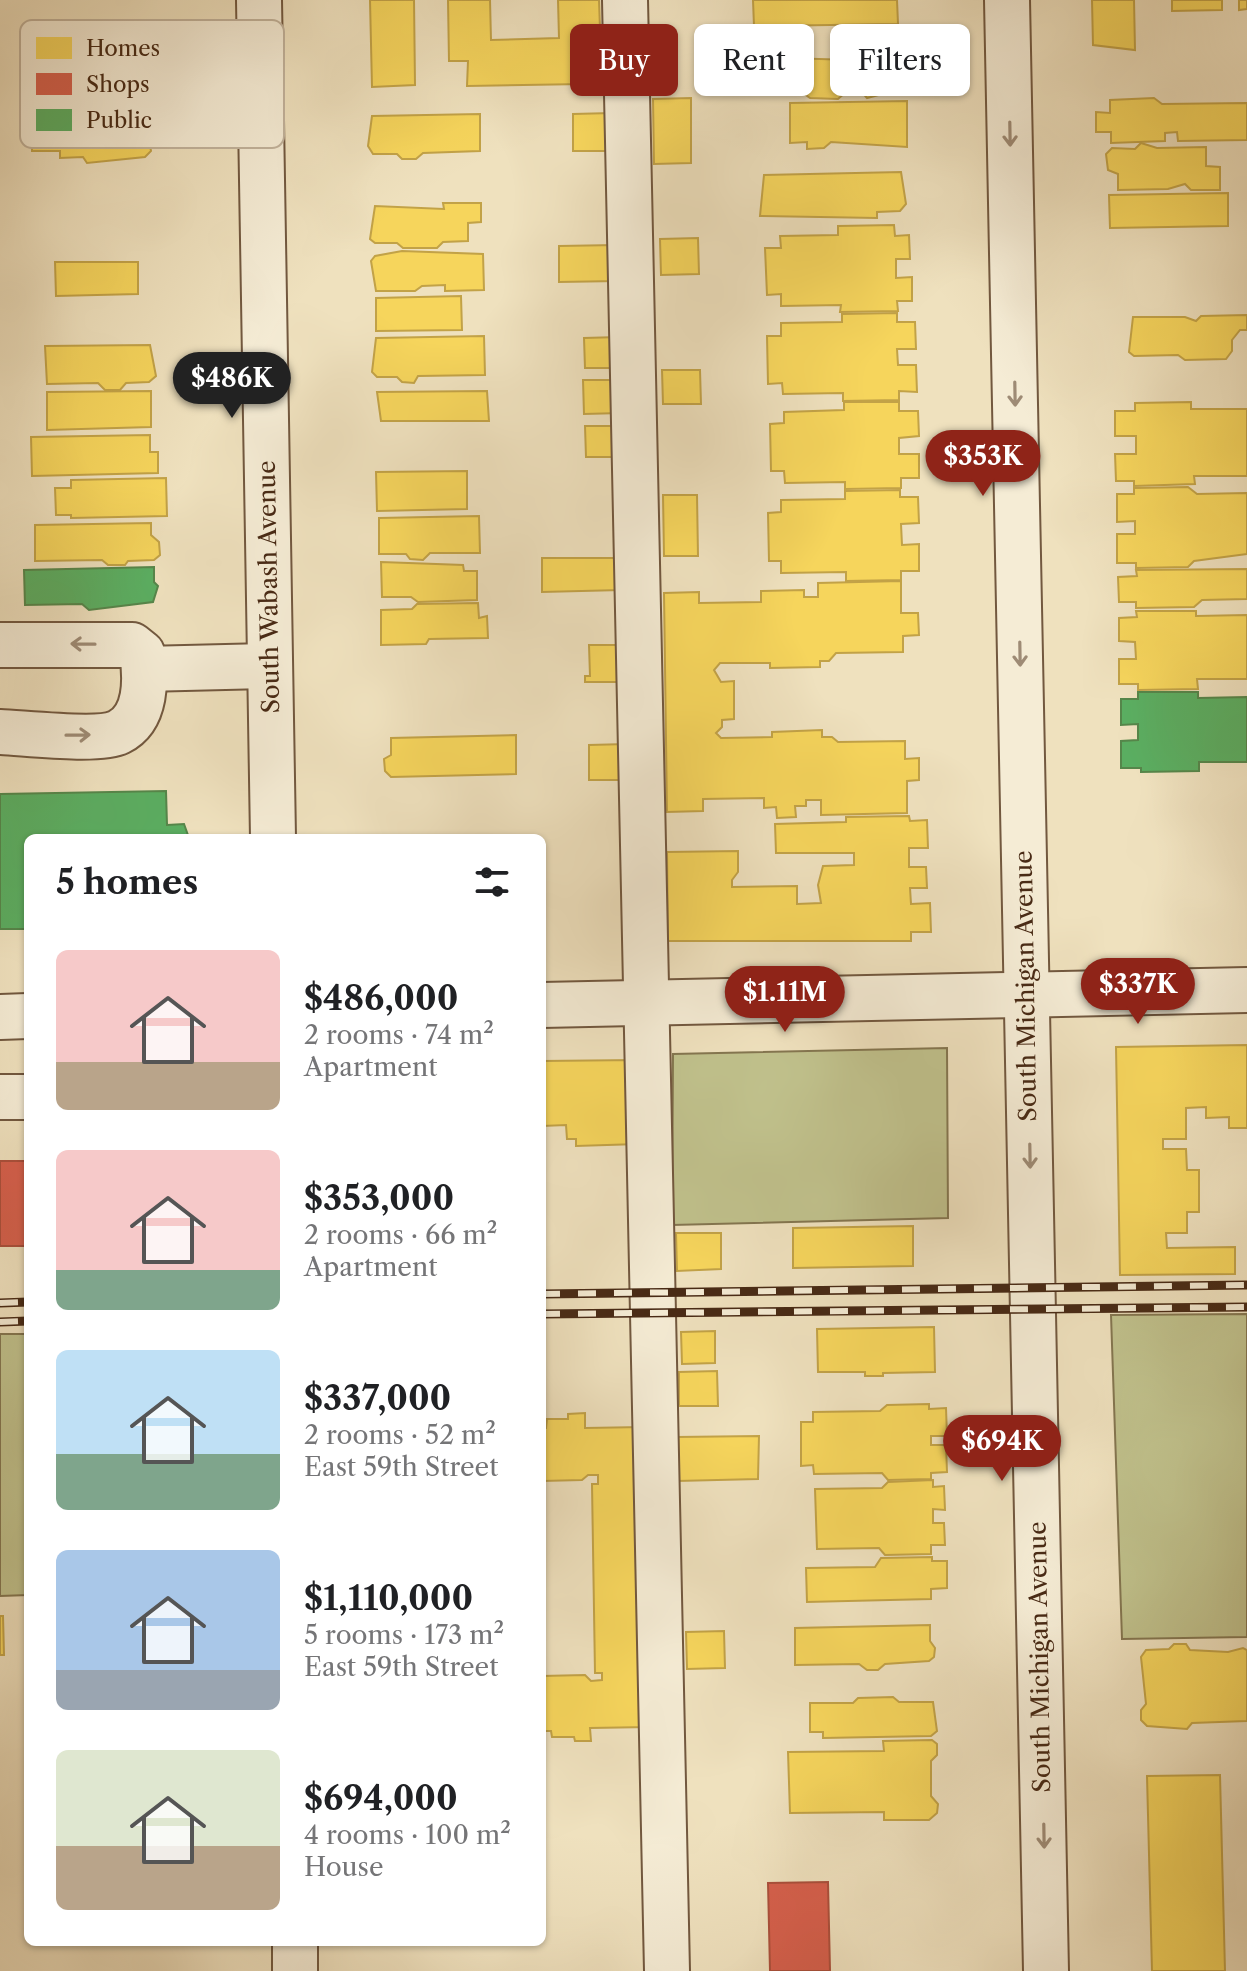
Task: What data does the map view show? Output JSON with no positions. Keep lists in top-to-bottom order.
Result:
{
  "streets": {
    "street": ["South Wabash Avenue", "South Michigan Avenue"]
  },
  "legend": ["Homes", "Shops", "Public"],
  "page": {
    "chip": ["Buy", "Rent", "Filters"],
    "price": [
      "$486K",
      "$353K",
      "$337K",
      "$1.11M",
      "$694K"
    ],
    "heading": "5 homes",
    "list": [
      {
        "name": "$486,000",
        "note": "2 rooms · 74 m² · Apartment"
      },
      {
        "name": "$353,000",
        "note": "2 rooms · 66 m² · Apartment"
      },
      {
        "name": "$337,000",
        "note": "2 rooms · 52 m² · East 59th Street"
      },
      {
        "name": "$1,110,000",
        "note": "5 rooms · 173 m² · East 59th Street"
      },
      {
        "name": "$694,000",
        "note": "4 rooms · 100 m² · House"
      }
    ]
  }
}
